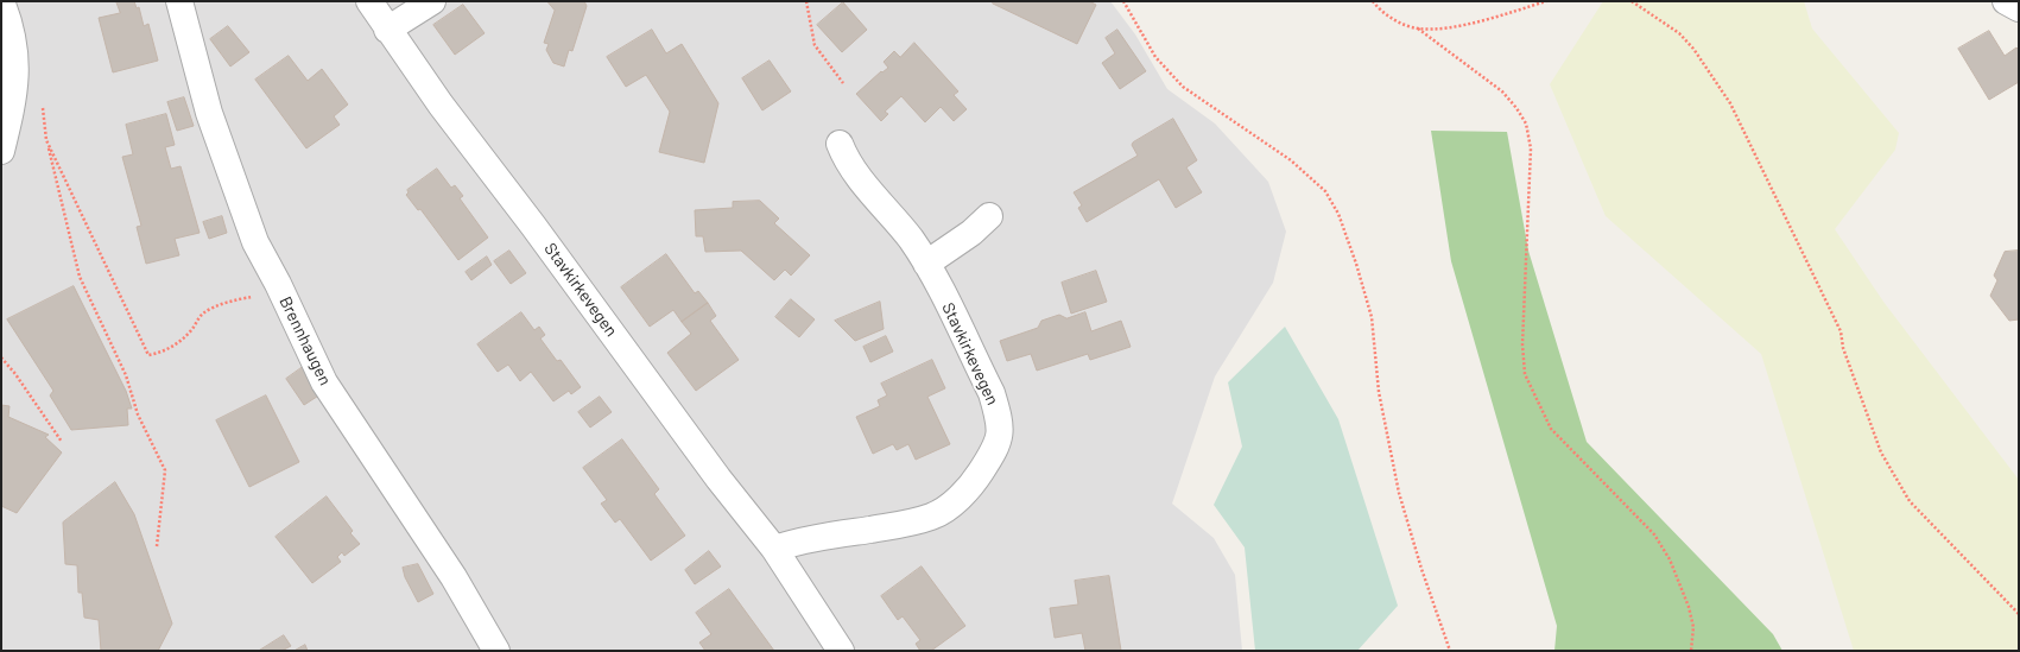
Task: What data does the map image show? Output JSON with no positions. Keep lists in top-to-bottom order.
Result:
{
  "streets": {
    "street": ["Stavkirkevegen", "Brennhaugen"]
  }
}
